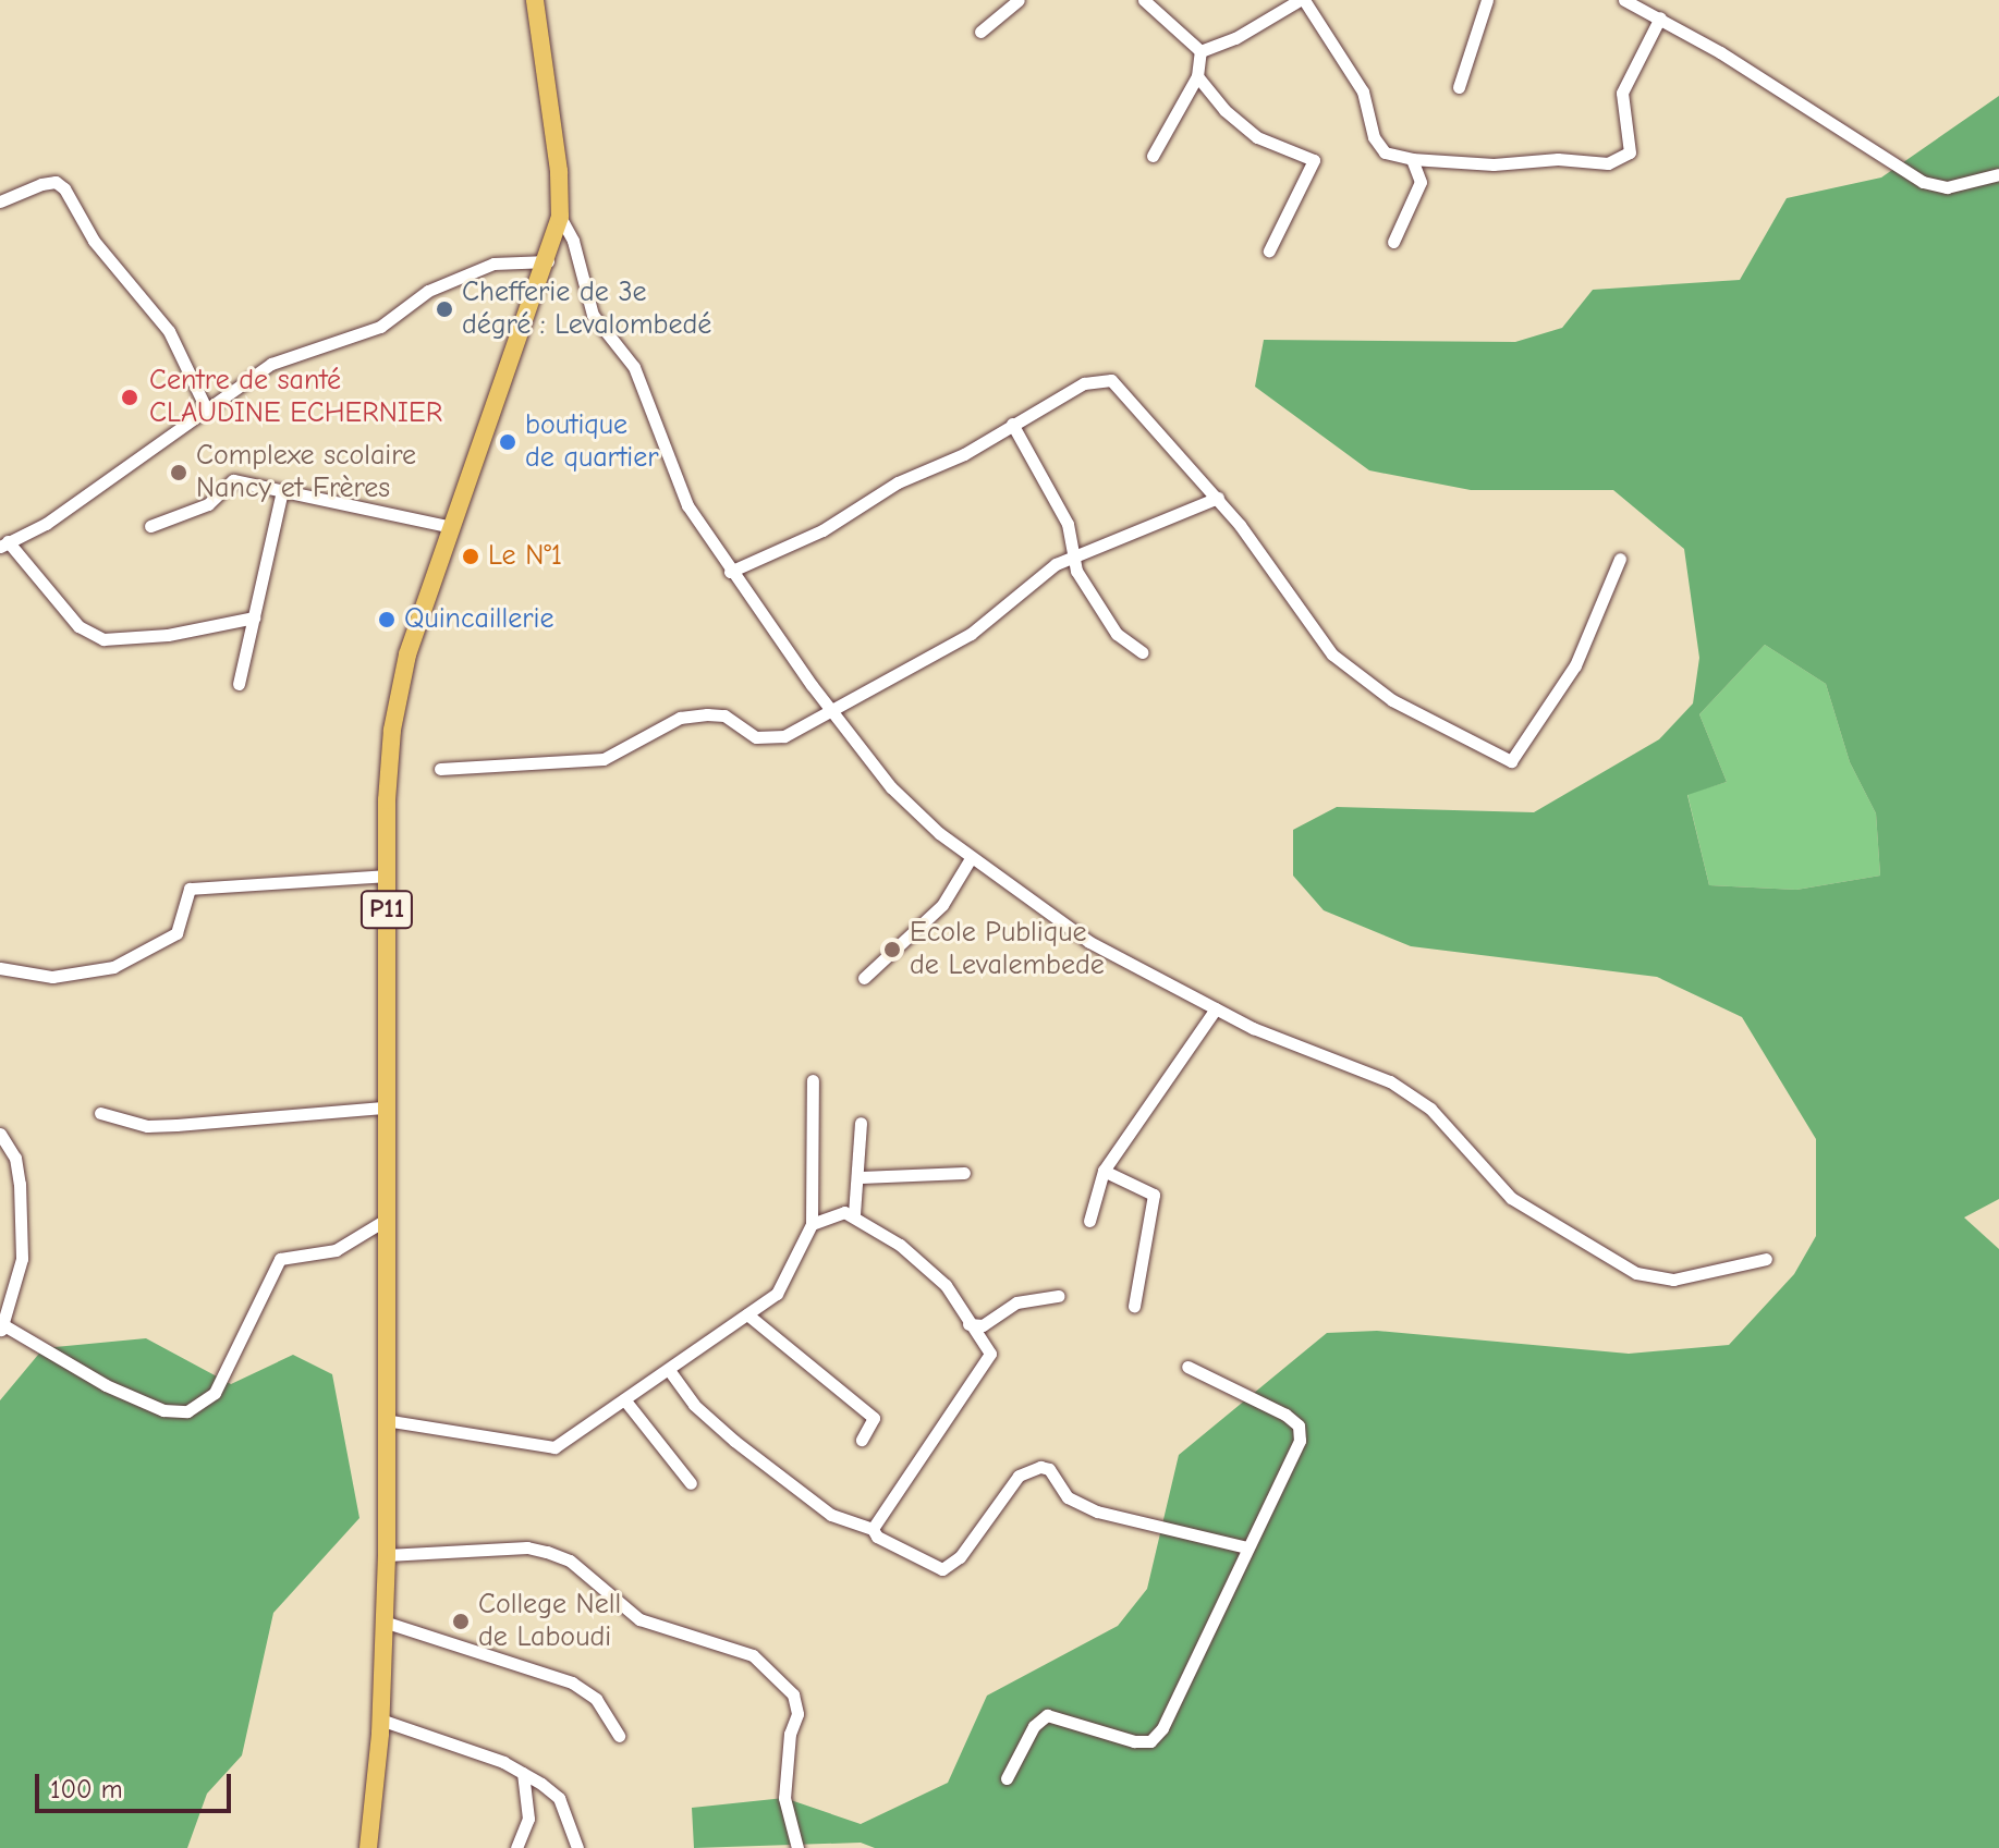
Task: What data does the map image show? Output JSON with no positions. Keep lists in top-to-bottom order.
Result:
{
  "streets": {
    "main road": ["P11"]
  },
  "places": [
    "Chefferie de 3e dégré : Levalombedé",
    "Centre de santé CLAUDINE ECHERNIER",
    "boutique de quartier",
    "Complexe scolaire Nancy et Frères",
    "Le N°1",
    "Quincaillerie",
    "Ecole Publique de Levalembede",
    "College Nell de Laboudi"
  ],
  "scale_bar": "100 m"
}
